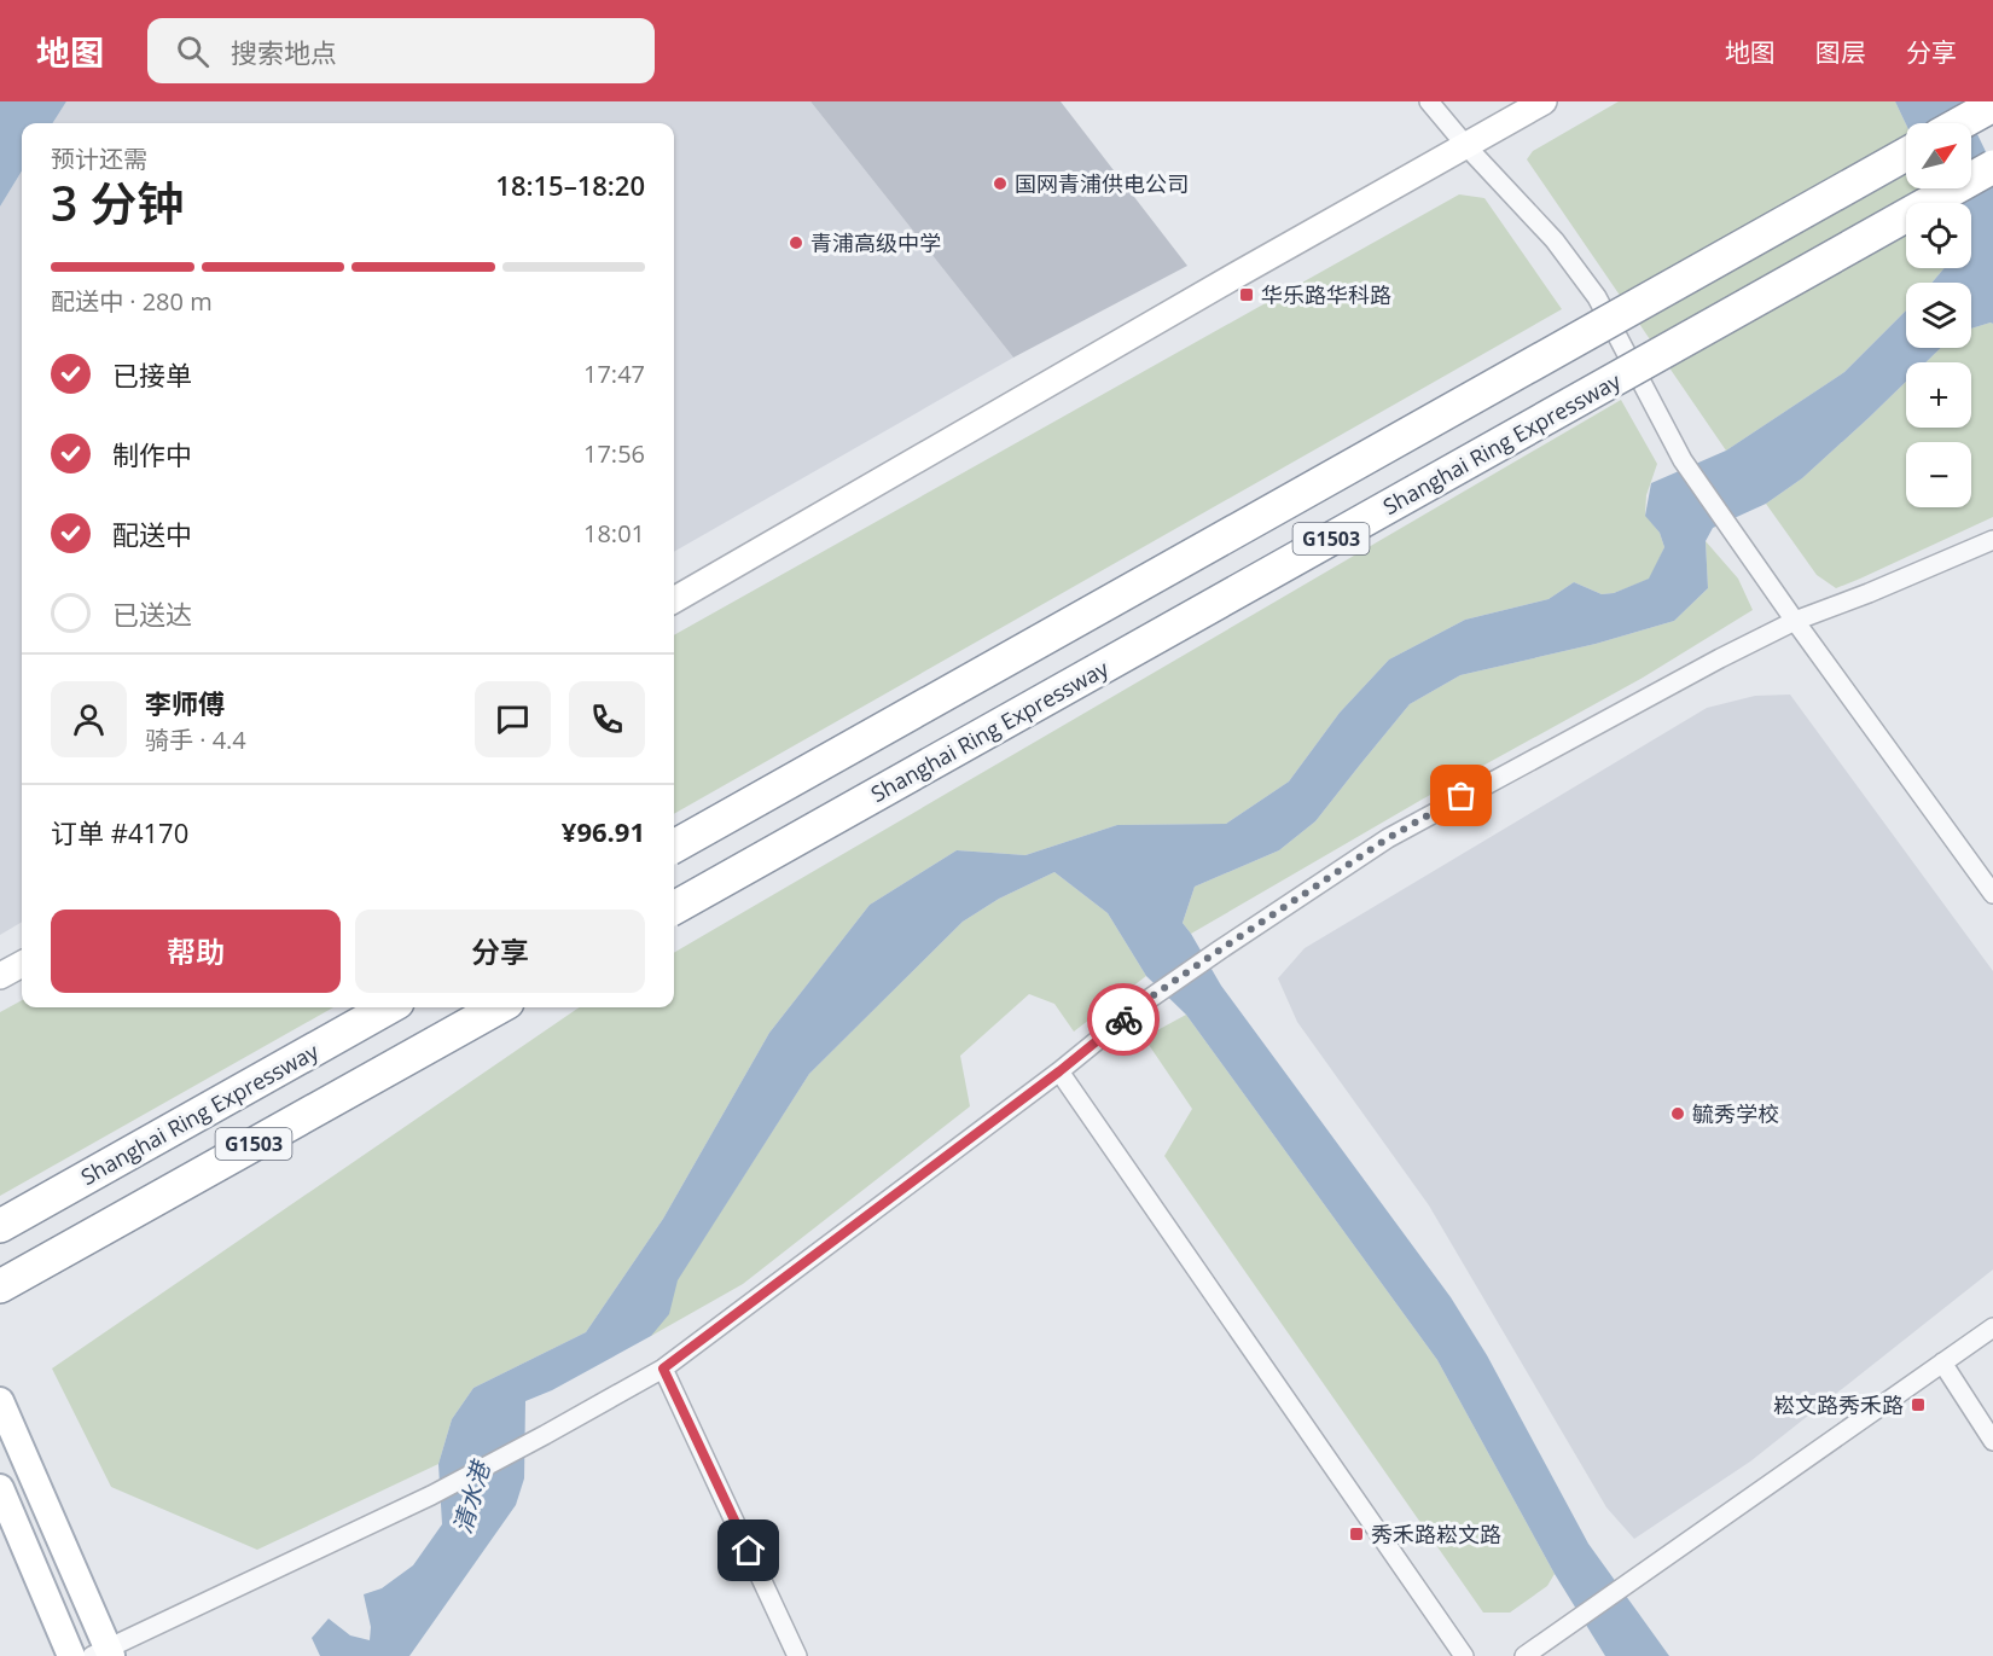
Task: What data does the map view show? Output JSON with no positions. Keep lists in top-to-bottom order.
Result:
{
  "streets": {
    "highway": ["Shanghai Ring Expressway", "G1503"]
  },
  "water": ["清水港"],
  "places": {
    "other": ["国网青浦供电公司", "青浦高级中学", "毓秀学校"],
    "transit": ["华乐路华科路", "崧文路秀禾路", "秀禾路崧文路"]
  },
  "north": "top right",
  "page": {
    "header": "地图",
    "search": "搜索地点",
    "nav": ["地图", "图层", "分享"],
    "map_buttons": ["+", "−"],
    "heading": ["3 分钟", "预计还需", "18:15–18:20"],
    "panel": [
      "李师傅",
      "骑手 · 4.4",
      "订单 #4170",
      "¥96.91"
    ],
    "bar": "配送中 · 280 m",
    "list": [
      ["已接单", "17:47"],
      ["制作中", "17:56"],
      ["配送中", "18:01"],
      "已送达"
    ],
    "buttons": ["帮助", "分享"]
  }
}
